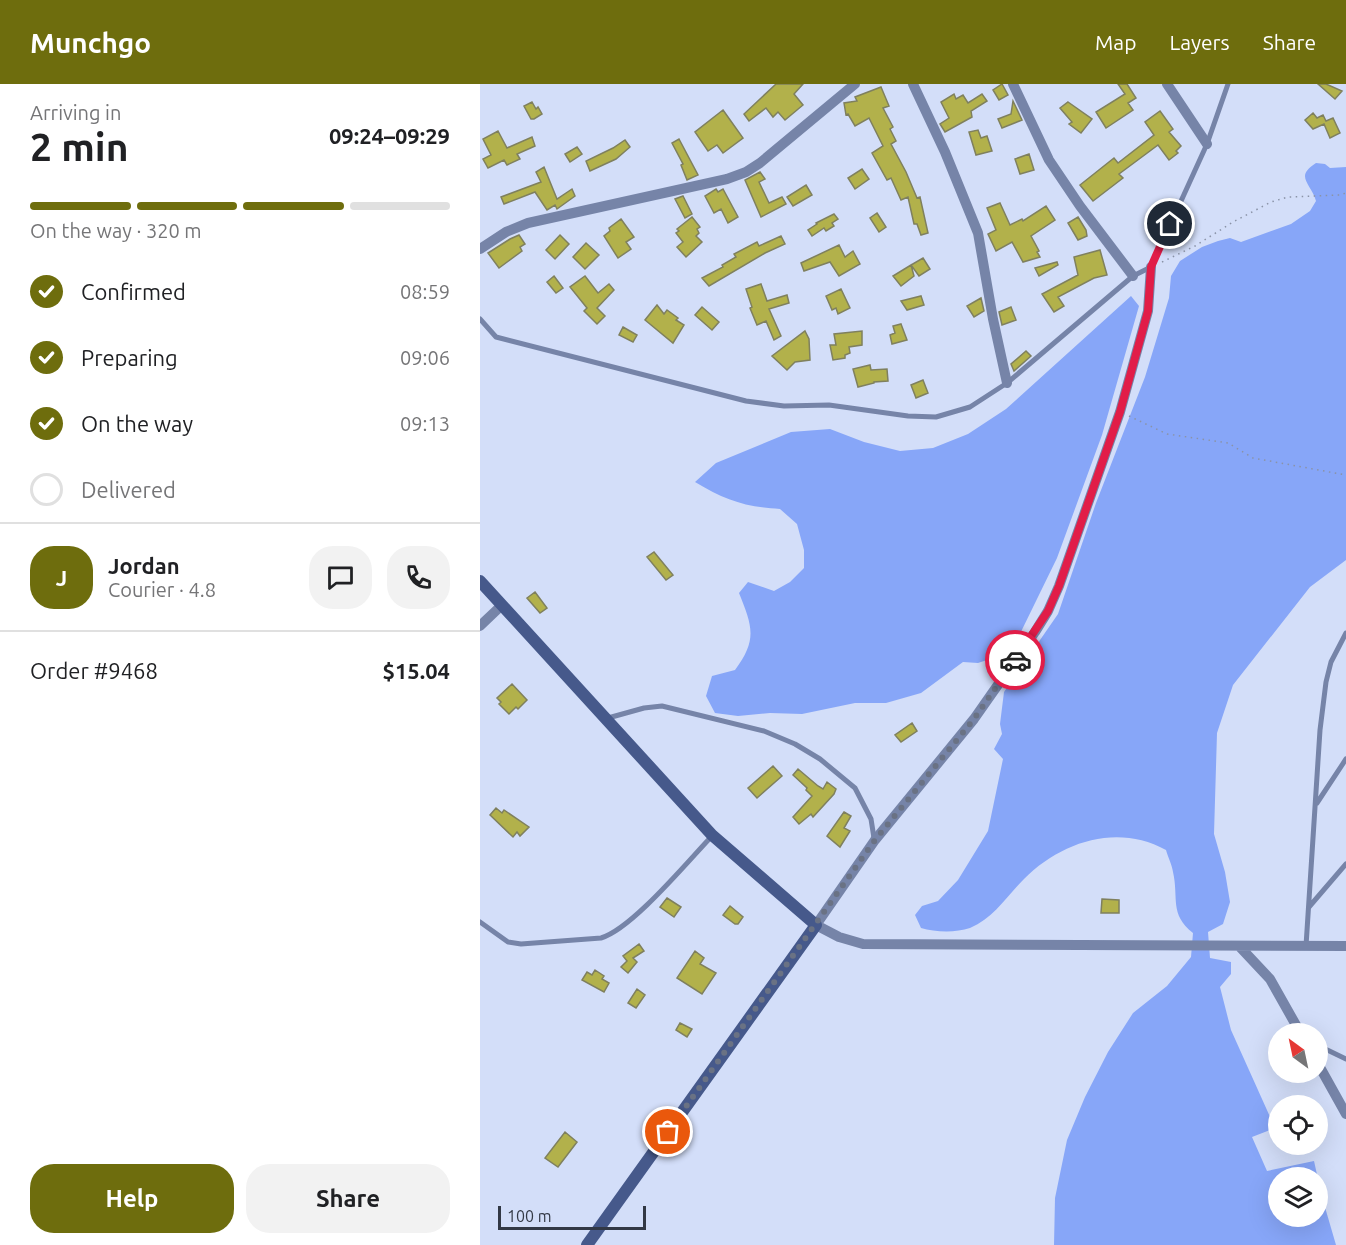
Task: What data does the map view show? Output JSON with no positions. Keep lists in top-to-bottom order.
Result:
{
  "scale_bar": "100 m",
  "north": "top left",
  "page": {
    "header": "Munchgo",
    "nav": ["Map", "Layers", "Share"],
    "heading": ["2 min", "Arriving in", "09:24–09:29"],
    "panel": [
      "Jordan",
      "Courier · 4.8",
      "Order #9468",
      "$15.04"
    ],
    "bar": "On the way · 320 m",
    "list": [
      ["Confirmed", "08:59"],
      ["Preparing", "09:06"],
      ["On the way", "09:13"],
      "Delivered"
    ],
    "round": "J",
    "buttons": ["Help", "Share"],
    "scale": "100 m"
  }
}
